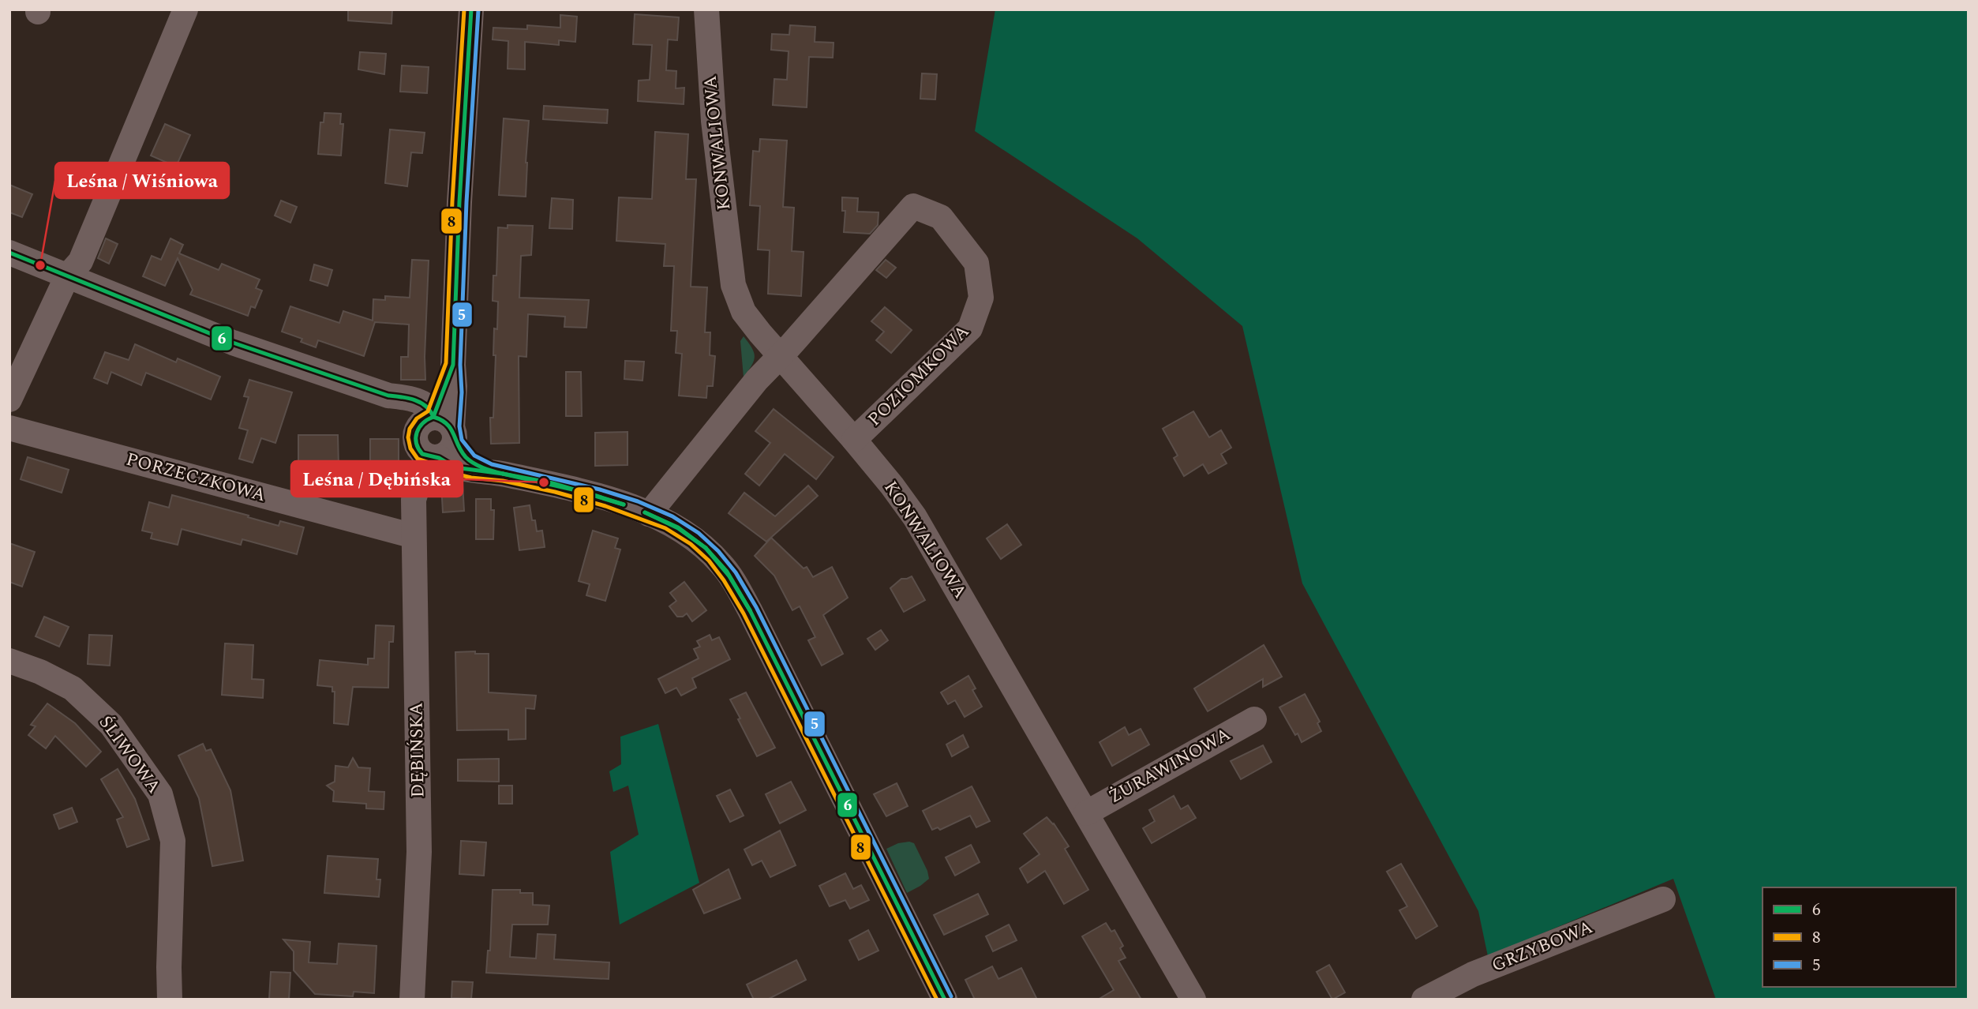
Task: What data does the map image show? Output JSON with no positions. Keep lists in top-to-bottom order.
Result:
{
  "streets": {
    "street": [
      "KONWALIOWA",
      "POZIOMKOWA",
      "PORZECZKOWA",
      "DĘBIŃSKA",
      "ŚLIWOWA",
      "ŻURAWINOWA",
      "GRZYBOWA"
    ]
  },
  "crossings": [
    ["KONWALIOWA", "POZIOMKOWA"],
    ["KONWALIOWA", "ŻURAWINOWA"],
    ["PORZECZKOWA", "DĘBIŃSKA"]
  ],
  "places": ["Leśna / Wiśniowa", "Leśna / Dębińska"],
  "lines": ["transit line 6", "transit line 8", "transit line 5"],
  "legend": ["6", "8", "5"]
}
